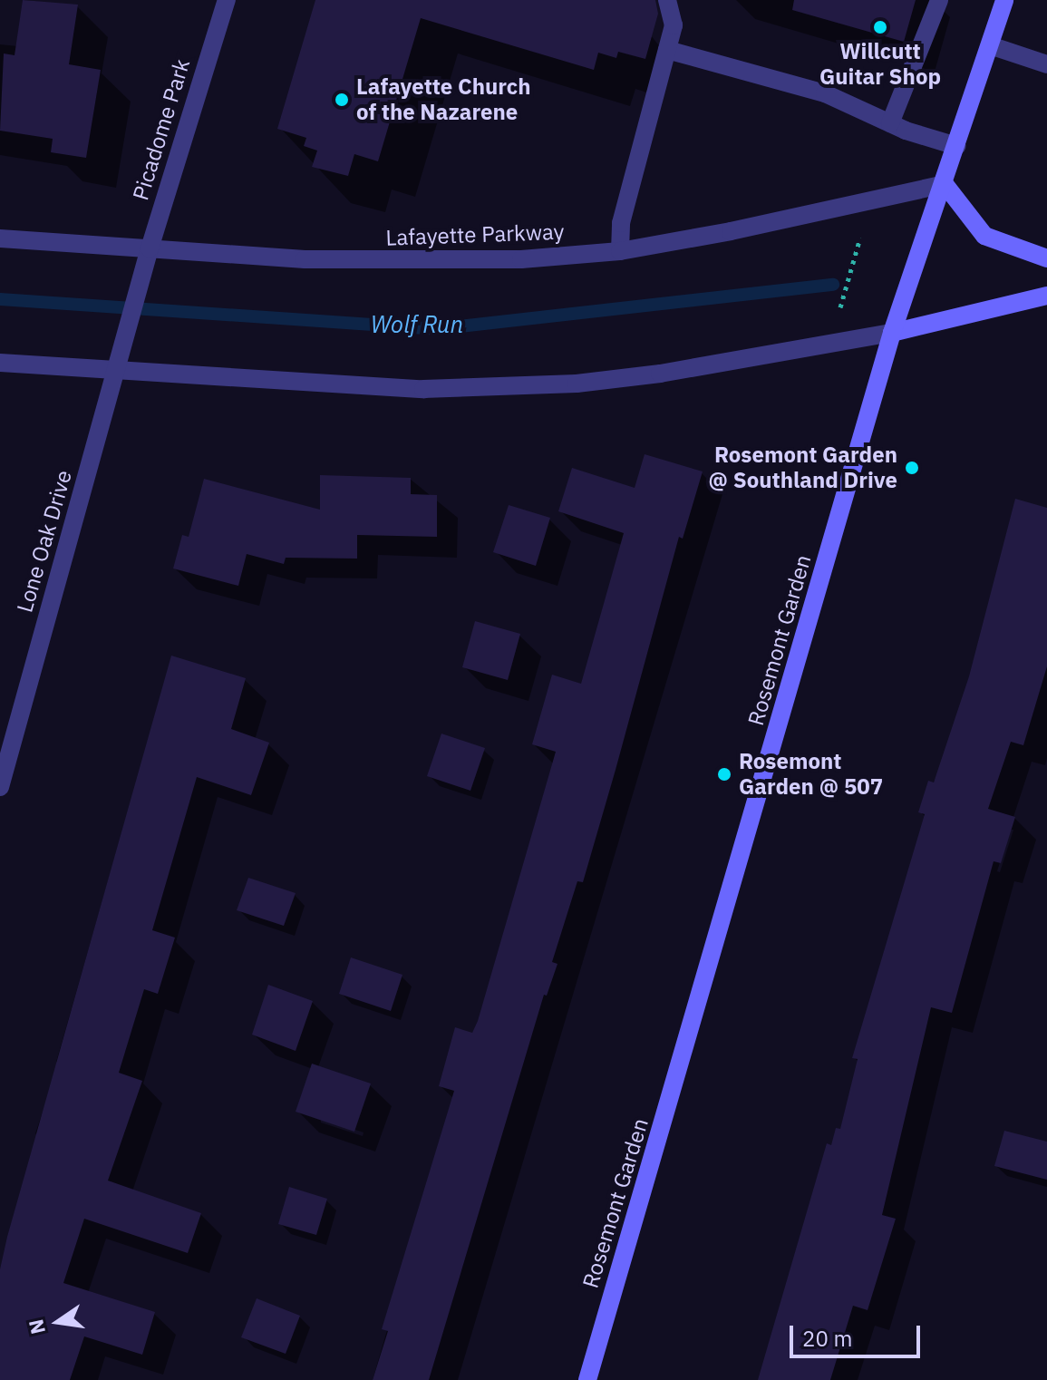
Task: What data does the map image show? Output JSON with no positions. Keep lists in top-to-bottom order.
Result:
{
  "streets": {
    "main road": ["Rosemont Garden"],
    "street": ["Picadome Park", "Lafayette Parkway", "Lone Oak Drive"]
  },
  "crossings": [
    ["Picadome Park", "Lafayette Parkway"],
    ["Picadome Park", "Lone Oak Drive"],
    ["Lafayette Parkway", "Rosemont Garden"]
  ],
  "water": ["Wolf Run"],
  "places": [
    "Willcutt Guitar Shop",
    "Lafayette Church of the Nazarene",
    "Rosemont Garden @ Southland Drive",
    "Rosemont Garden @ 507"
  ],
  "scale_bar": "20 m",
  "north": "left"
}
